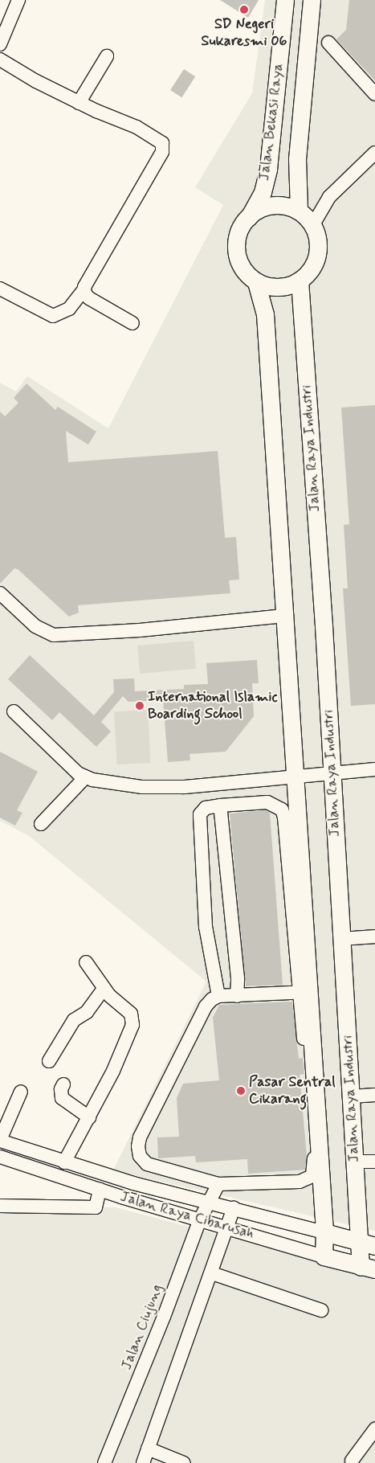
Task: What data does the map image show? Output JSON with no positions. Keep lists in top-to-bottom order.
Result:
{
  "streets": {
    "main road": ["Jalan Bekasi Raya", "Jalan Raya Industri", "Jalan Raya Cibarusah"],
    "street": ["Jalan Ciujung"]
  },
  "crossings": [
    ["Jalan Bekasi Raya", "Jalan Raya Industri"],
    ["Jalan Raya Industri", "Jalan Raya Cibarusah"],
    ["Jalan Raya Cibarusah", "Jalan Ciujung"]
  ],
  "places": ["SD Negeri Sukaresmi 06", "International Islamic Boarding School", "Pasar Sentral Cikarang"]
}
